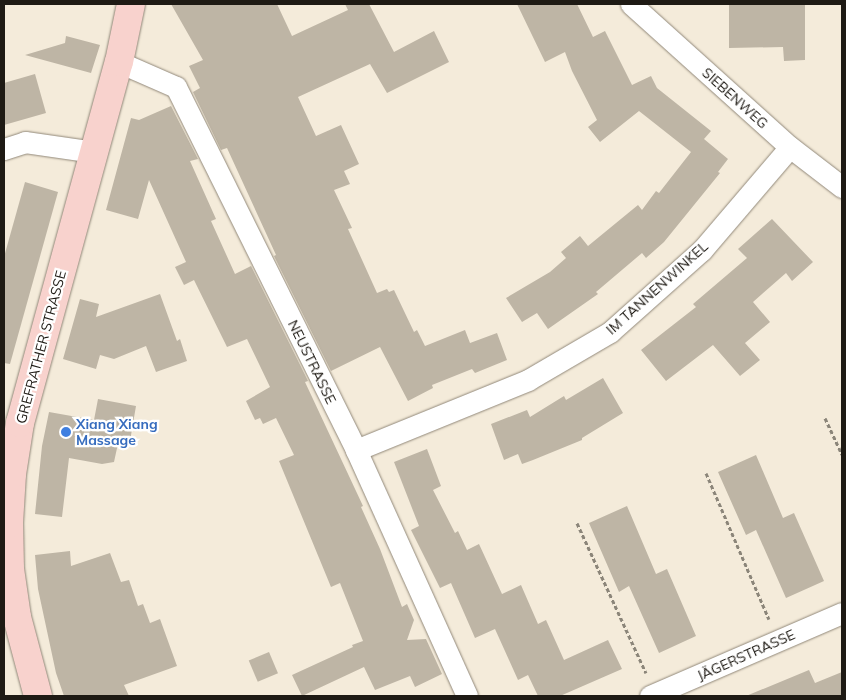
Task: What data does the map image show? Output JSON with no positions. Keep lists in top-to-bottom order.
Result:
{
  "streets": {
    "main road": ["GREFRATHER STRASSE"],
    "street": [
      "SIEBENWEG",
      "IM TANNENWINKEL",
      "NEUSTRASSE",
      "JÄGERSTRASSE"
    ]
  },
  "crossings": [
    ["SIEBENWEG", "IM TANNENWINKEL"],
    ["IM TANNENWINKEL", "NEUSTRASSE"],
    ["GREFRATHER STRASSE", "NEUSTRASSE"]
  ],
  "places": ["Xiang Xiang Massage"]
}
